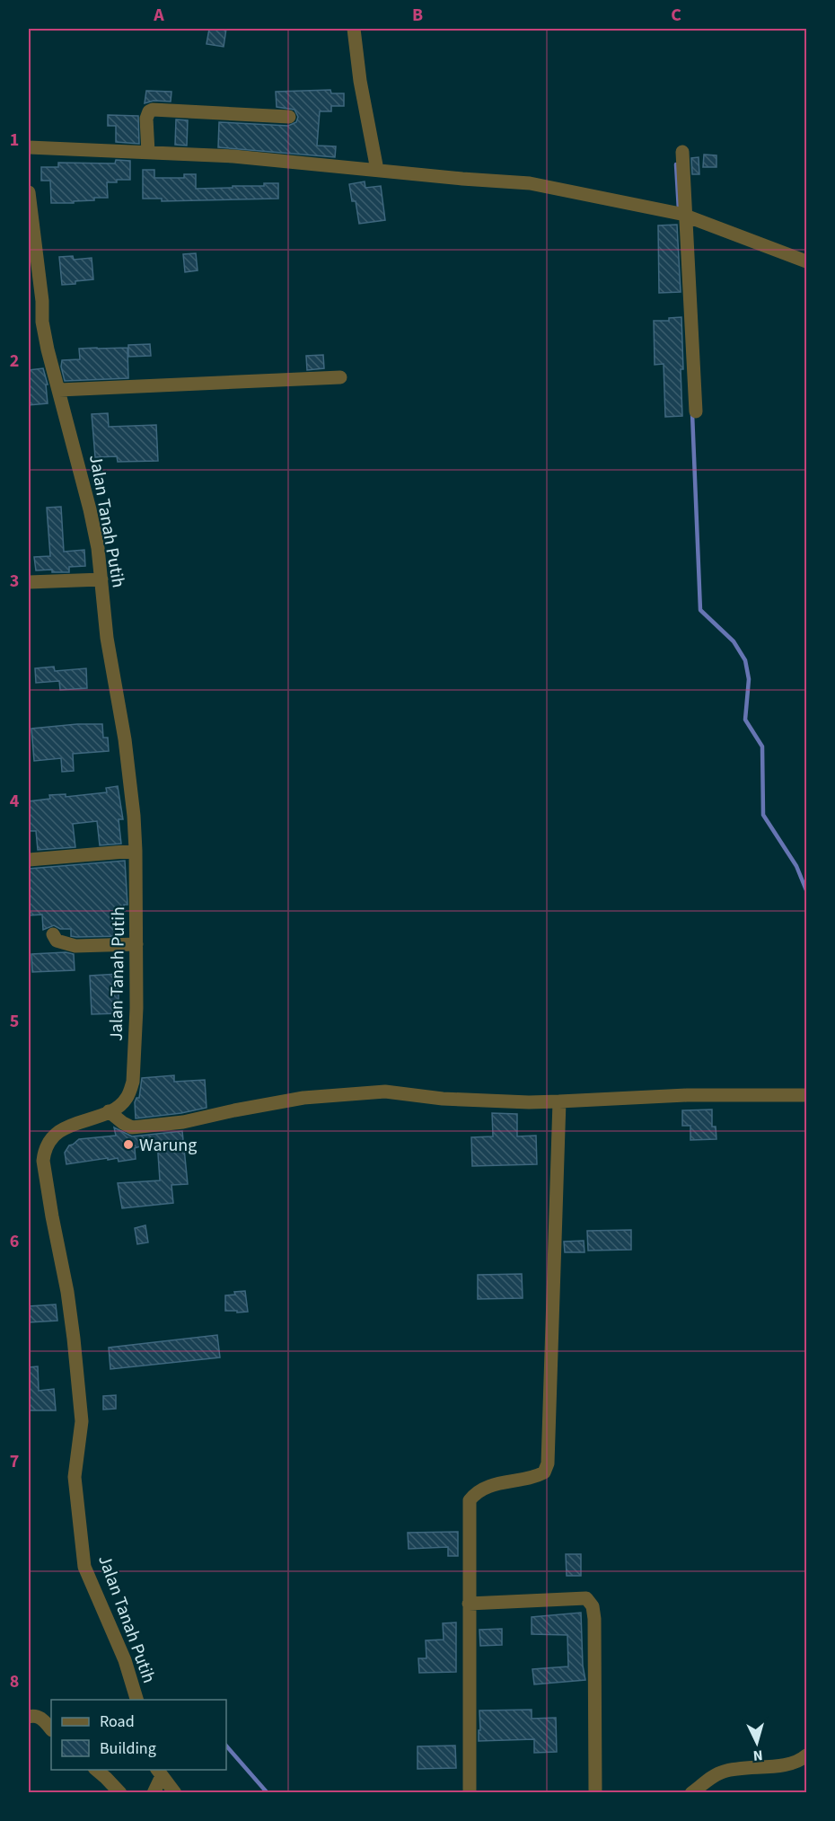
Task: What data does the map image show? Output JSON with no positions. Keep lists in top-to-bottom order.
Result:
{
  "streets": {
    "street": ["Jalan Tanah Putih"]
  },
  "places": ["Warung"],
  "legend": ["Road", "Building"],
  "north": "bottom",
  "grid": {
    "columns": ["A", "B", "C"],
    "rows": [
      "1",
      "2",
      "3",
      "4",
      "5",
      "6",
      "7",
      "8"
    ]
  }
}
